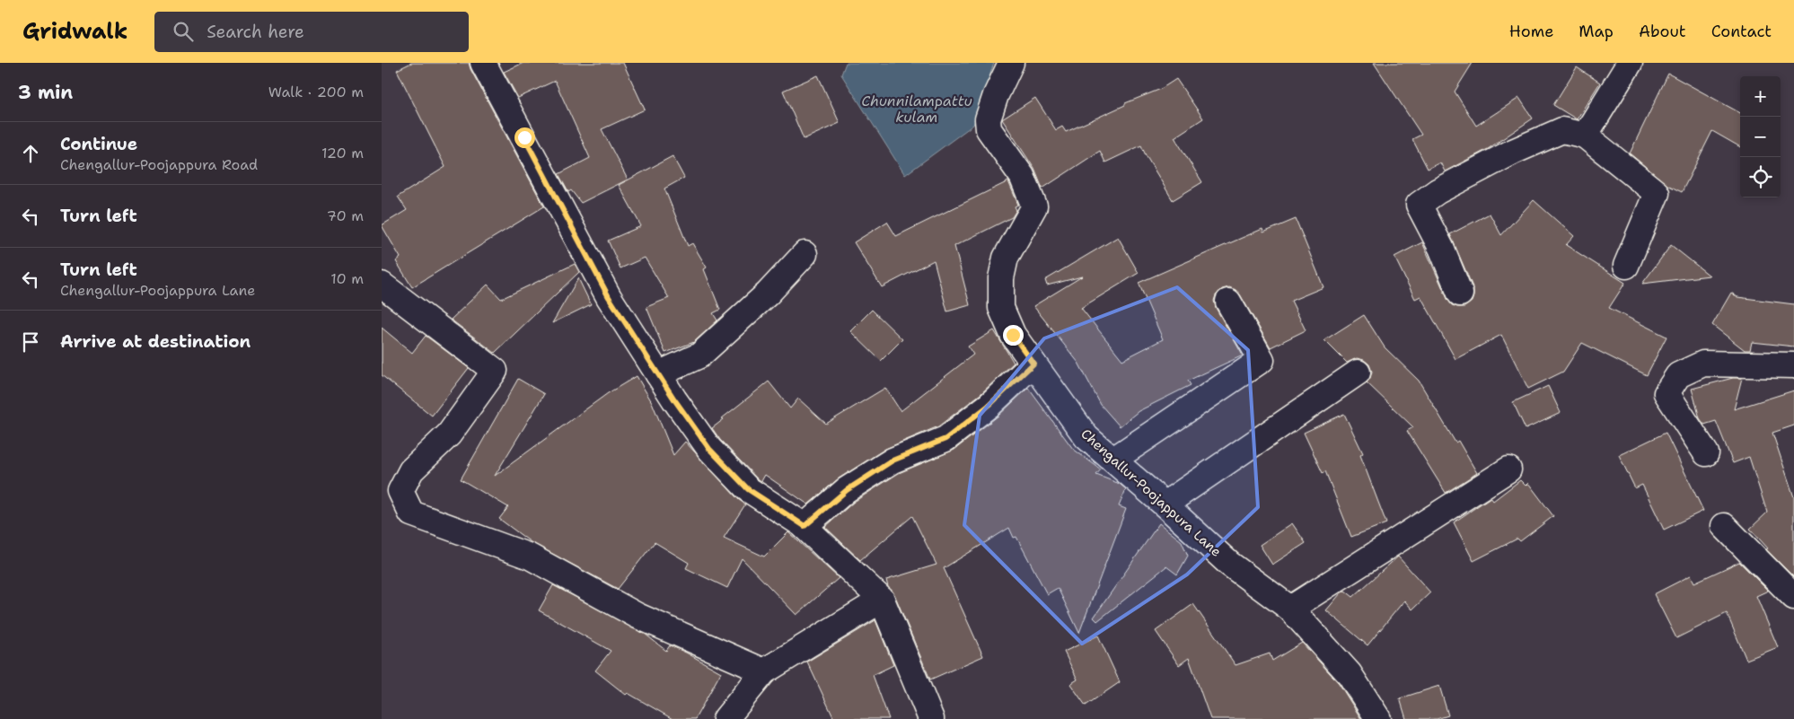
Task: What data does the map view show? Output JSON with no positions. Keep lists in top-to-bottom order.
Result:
{
  "streets": {
    "street": ["Chengallur-Poojappura Lane"]
  },
  "water": ["Chunnilampattu kulam"],
  "page": {
    "header": "Gridwalk",
    "search": "Search here",
    "nav": [
      "Home",
      "Map",
      "About",
      "Contact"
    ],
    "heading": ["3 min", "Walk · 200 m"],
    "map_buttons": ["+", "−"],
    "list": [
      ["Continue", "Chengallur-Poojappura Road", "120 m"],
      ["Turn left", "70 m"],
      ["Turn left", "Chengallur-Poojappura Lane", "10 m"],
      "Arrive at destination"
    ]
  }
}
